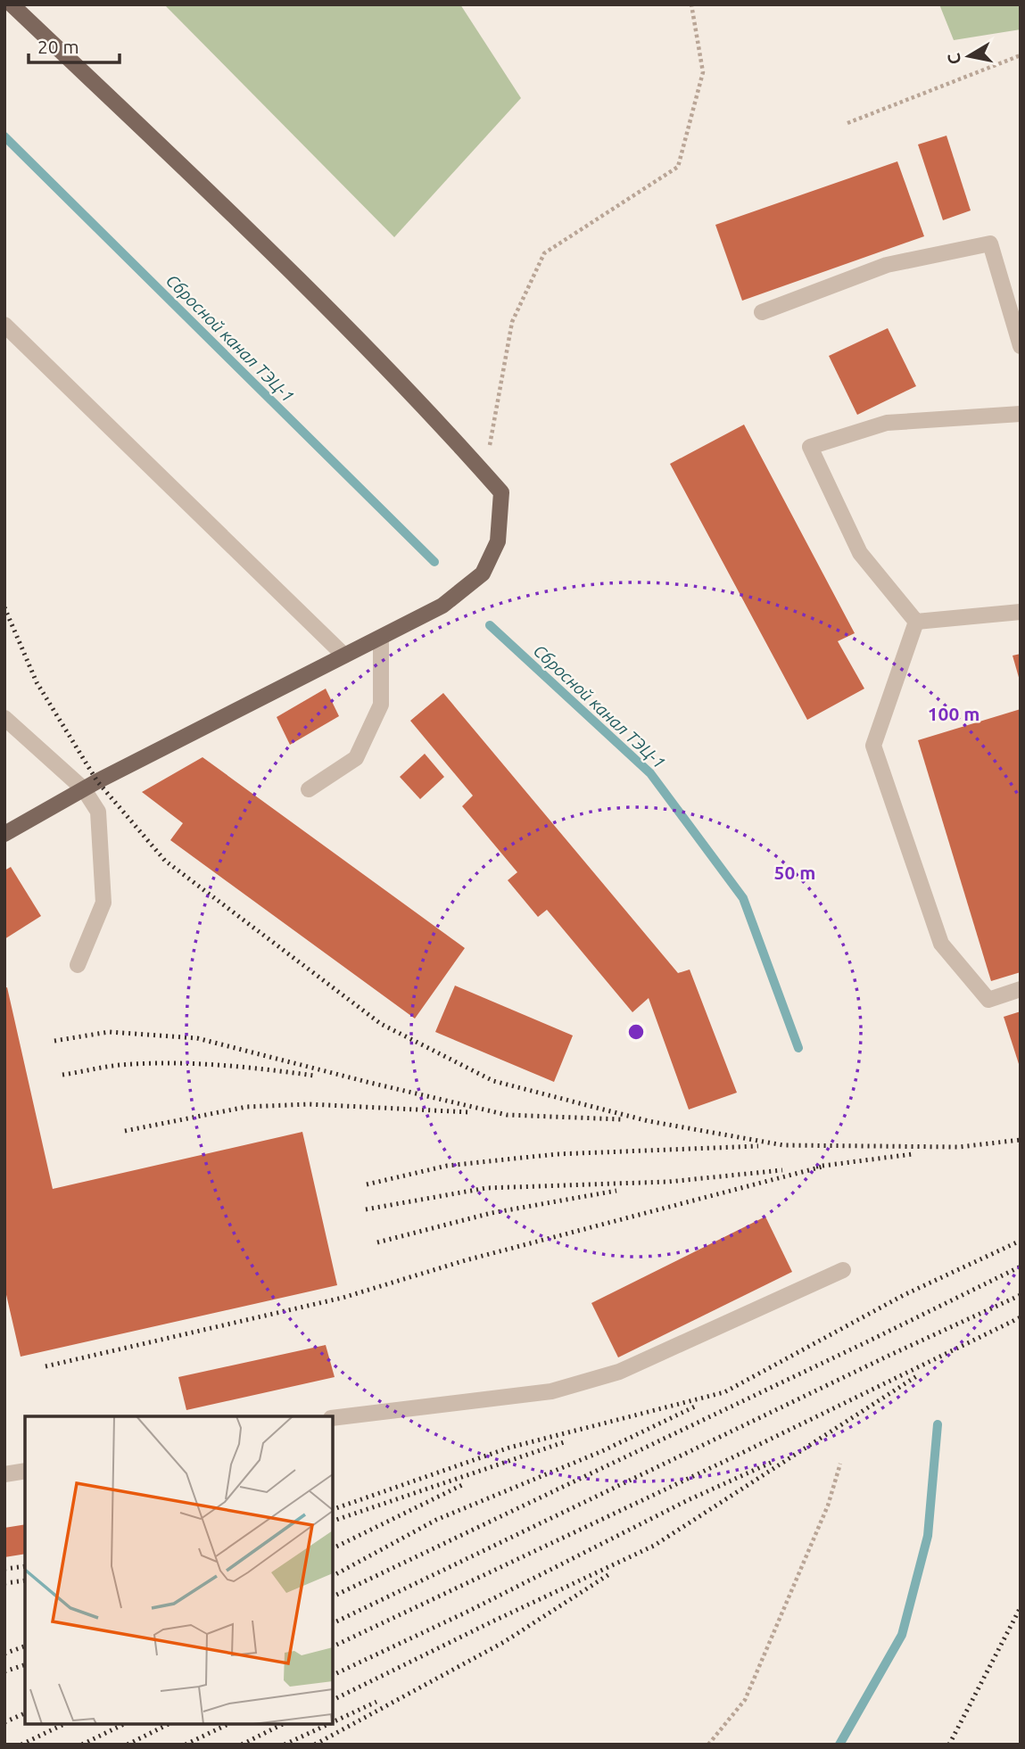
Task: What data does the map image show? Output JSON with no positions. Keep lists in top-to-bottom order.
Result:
{
  "water": ["Сбросной канал ТЭЦ-1"],
  "scale_bar": "20 m",
  "north": "left",
  "rings": ["100 m", "50 m"]
}
